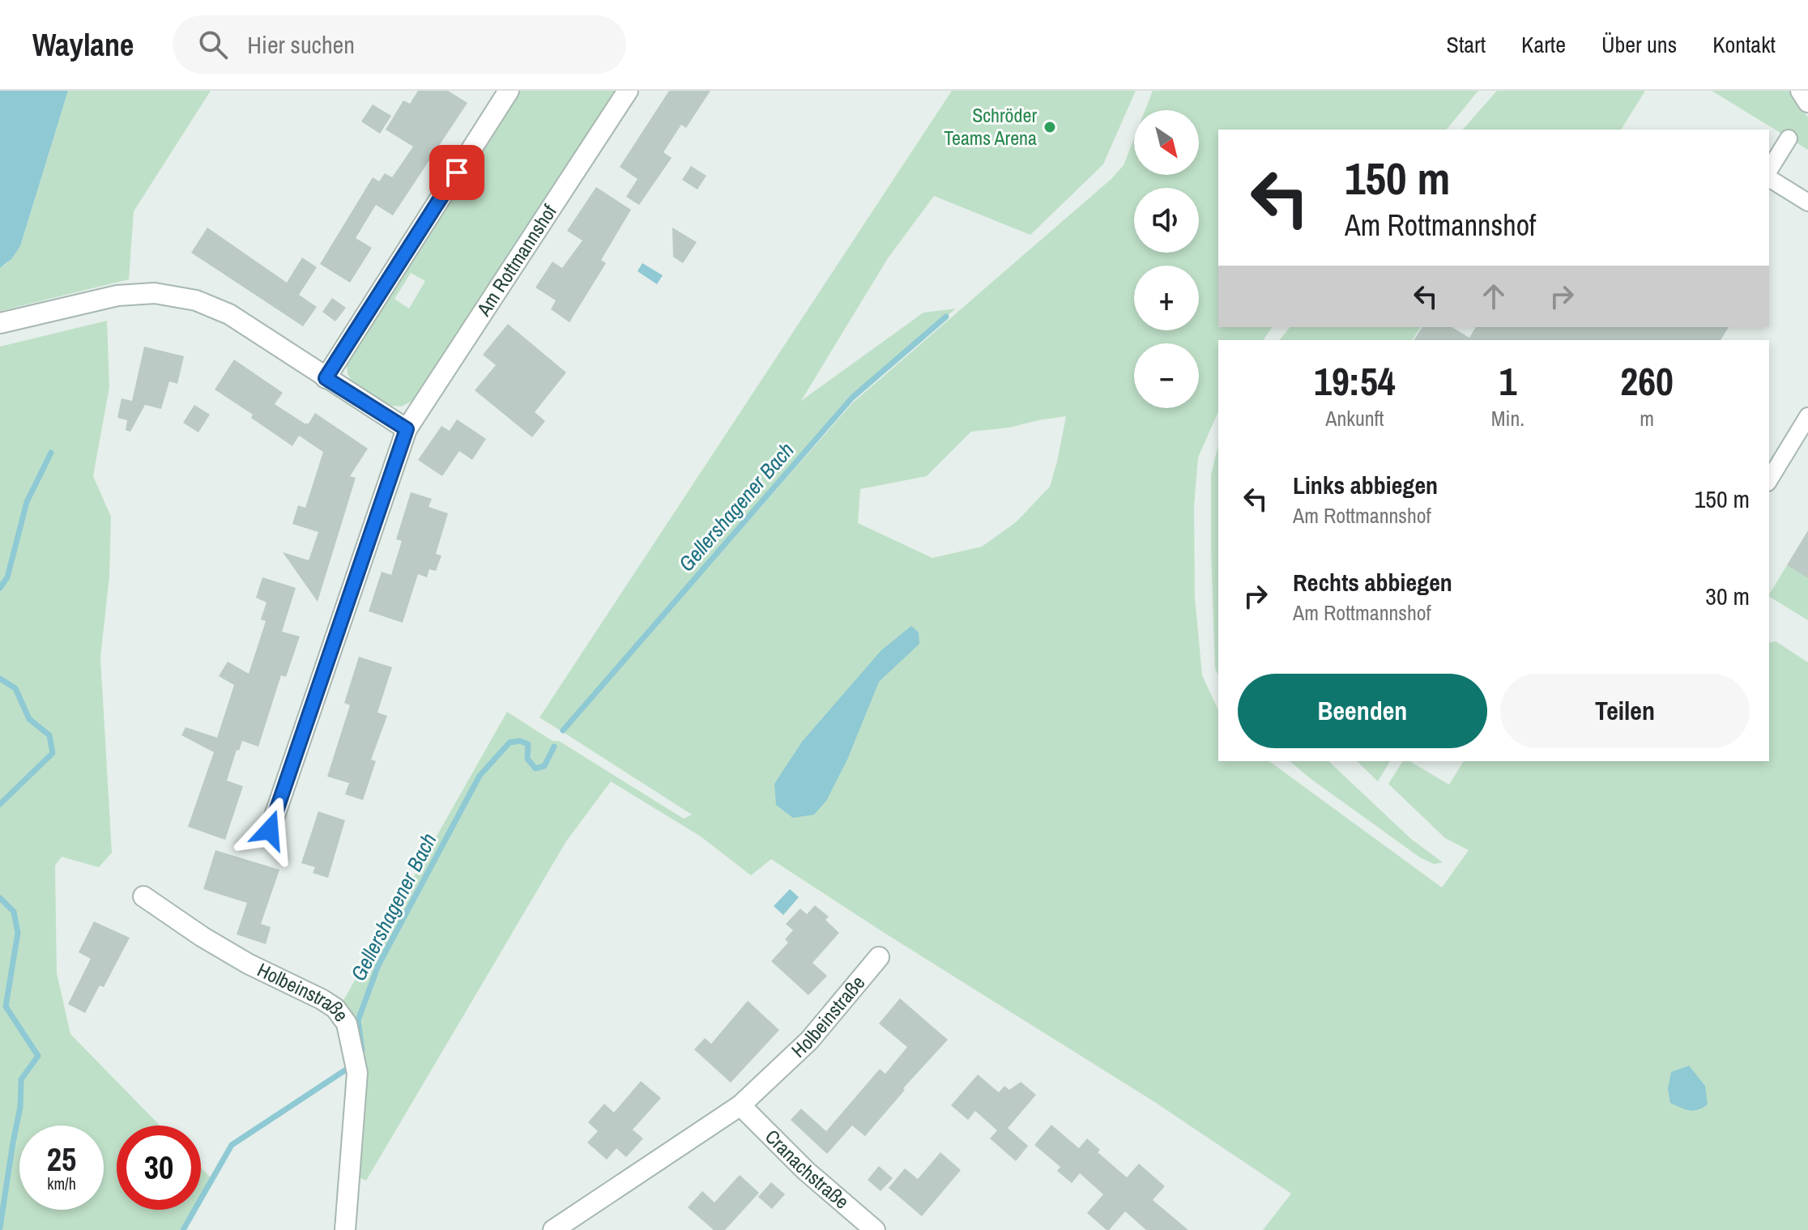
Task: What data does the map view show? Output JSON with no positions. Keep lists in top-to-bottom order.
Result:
{
  "streets": {
    "street": ["Am Rottmannshof", "Holbeinstraße", "Cranachstraße"]
  },
  "crossings": [
    ["Holbeinstraße", "Cranachstraße"]
  ],
  "water": ["Gellershagener Bach"],
  "places": ["Schröder Teams Arena"],
  "north": "bottom right",
  "page": {
    "header": "Waylane",
    "search": "Hier suchen",
    "nav": [
      "Start",
      "Karte",
      "Über uns",
      "Kontakt"
    ],
    "map_buttons": ["+", "−"],
    "turn": ["150 m", "Am Rottmannshof"],
    "eta": [
      "19:54",
      "Ankunft",
      "1",
      "Min.",
      "260",
      "m"
    ],
    "list": [
      {
        "name": "Links abbiegen",
        "note": "Am Rottmannshof",
        "value": "150 m"
      },
      {
        "name": "Rechts abbiegen",
        "note": "Am Rottmannshof",
        "value": "30 m"
      }
    ],
    "buttons": ["Beenden", "Teilen"],
    "speed": "25 km/h",
    "limit": "30"
  }
}
